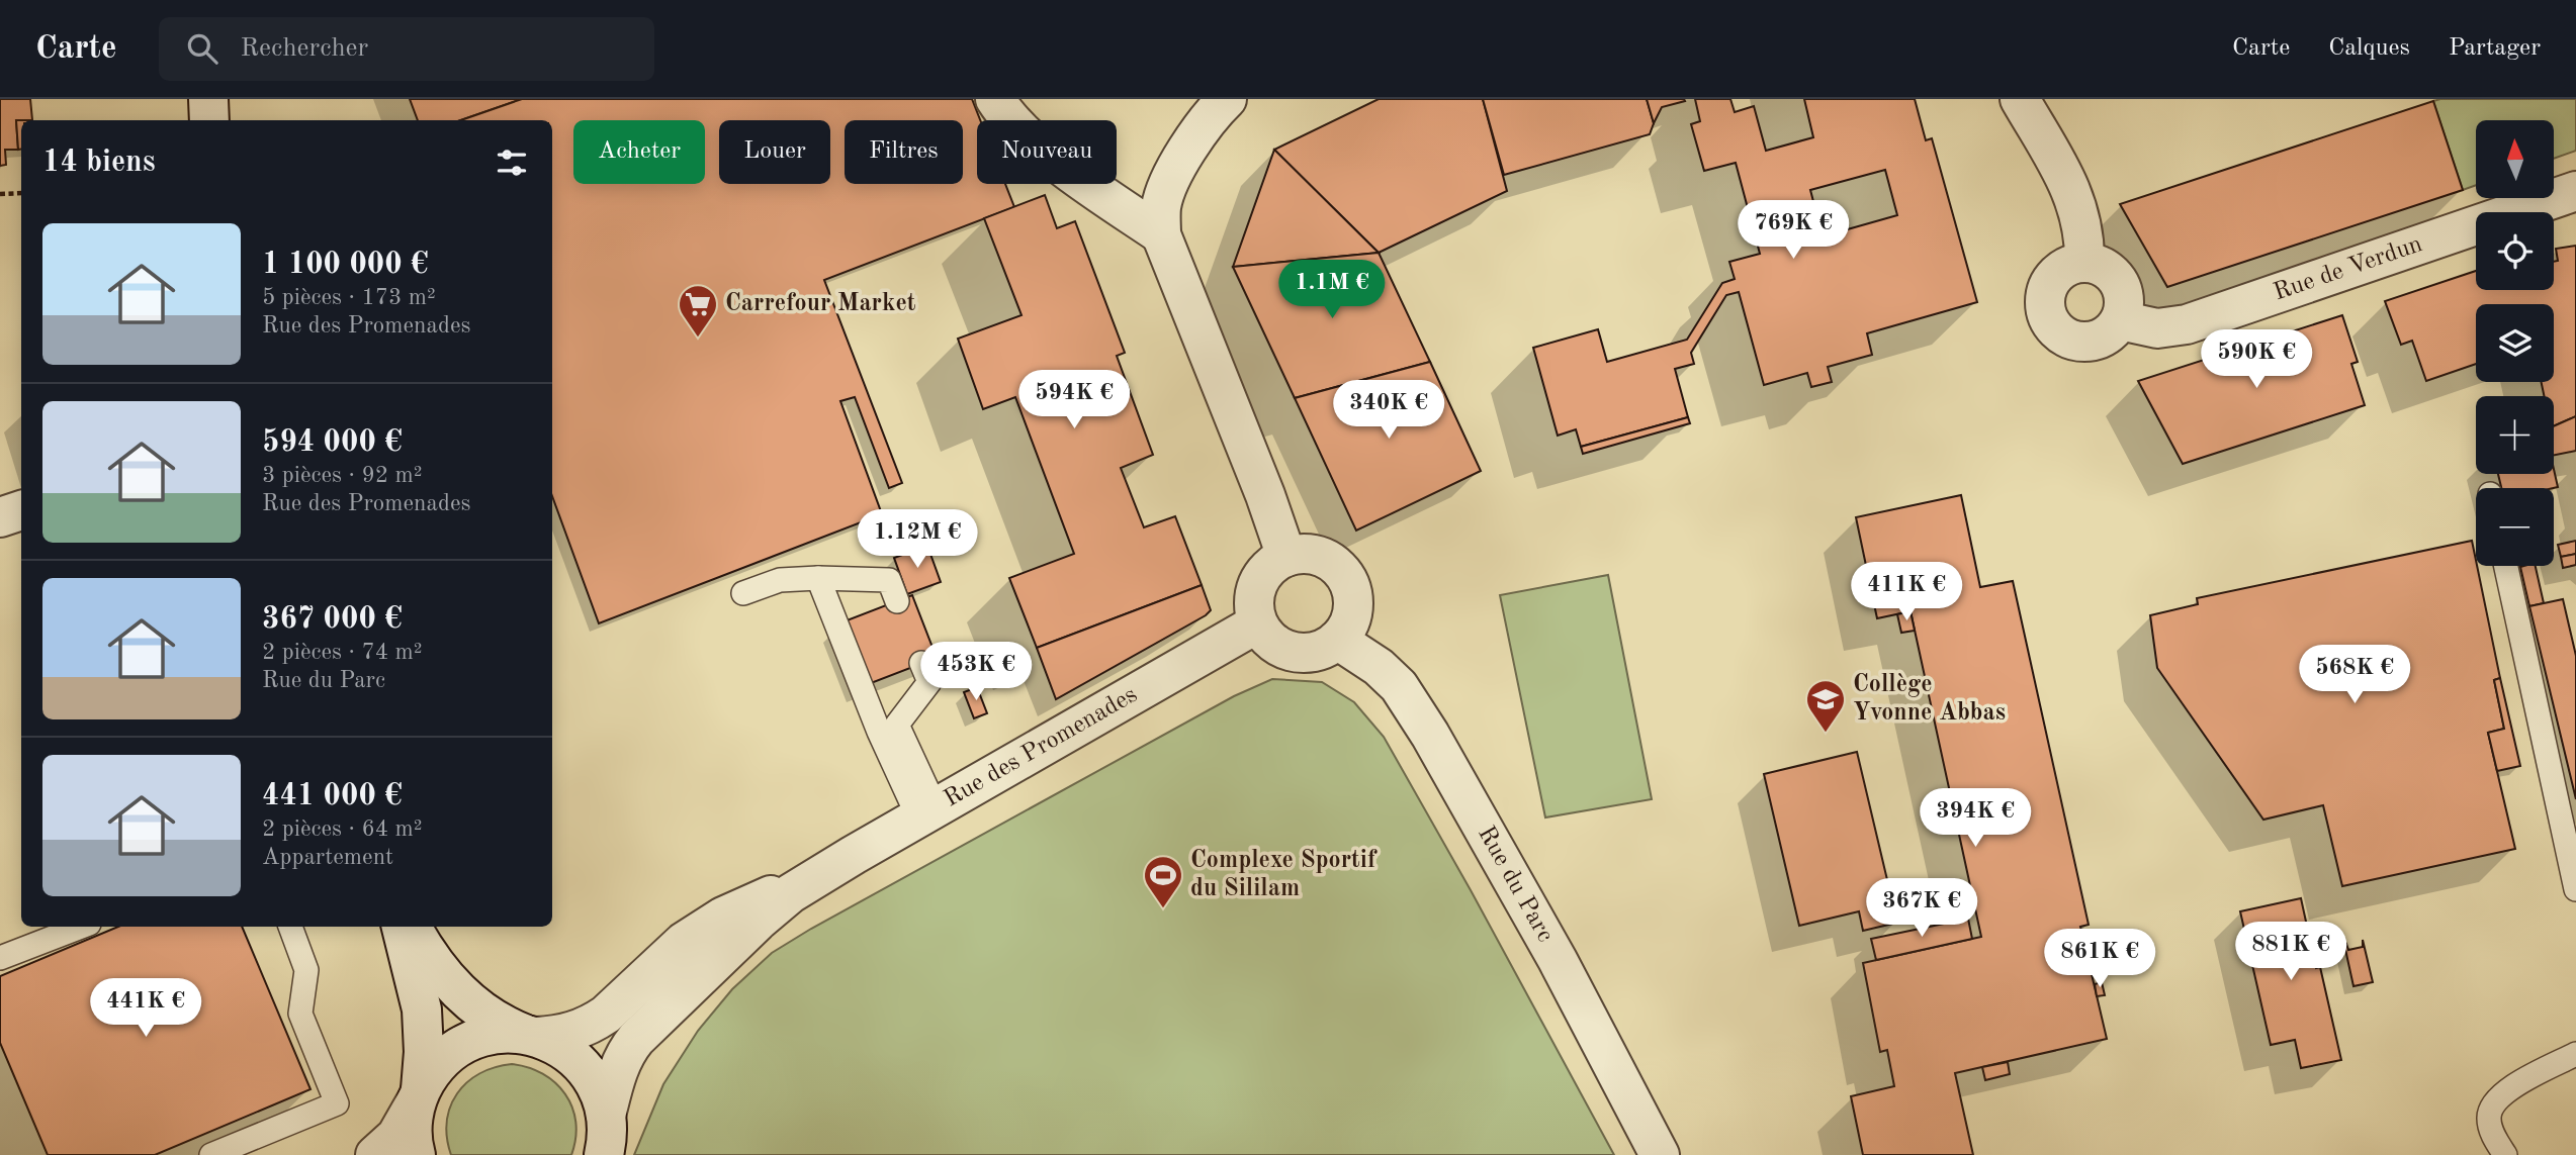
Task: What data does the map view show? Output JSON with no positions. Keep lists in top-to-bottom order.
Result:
{
  "streets": {
    "street": ["Rue de Verdun", "Rue des Promenades", "Rue du Parc"]
  },
  "crossings": [
    ["Rue des Promenades", "Rue du Parc"]
  ],
  "places": {
    "supermarket": ["Carrefour Market"],
    "school or university": ["Collège Yvonne Abbas"],
    "sports": ["Complexe Sportif du Sililam"]
  },
  "north": "top",
  "page": {
    "header": "Carte",
    "search": "Rechercher",
    "nav": ["Carte", "Calques", "Partager"],
    "map_buttons": ["+", "−"],
    "chip": [
      "Acheter",
      "Louer",
      "Filtres",
      "Nouveau"
    ],
    "heading": "14 biens",
    "price": [
      "769K €",
      "1.1M €",
      "590K €",
      "594K €",
      "340K €",
      "1.12M €",
      "411K €",
      "453K €",
      "568K €",
      "394K €",
      "367K €",
      "881K €",
      "861K €",
      "441K €"
    ],
    "list": [
      {
        "name": "1 100 000 €",
        "note": "5 pièces · 173 m² · Rue des Promenades"
      },
      {
        "name": "594 000 €",
        "note": "3 pièces · 92 m² · Rue des Promenades"
      },
      {
        "name": "367 000 €",
        "note": "2 pièces · 74 m² · Rue du Parc"
      },
      {
        "name": "441 000 €",
        "note": "2 pièces · 64 m² · Appartement"
      }
    ]
  }
}
